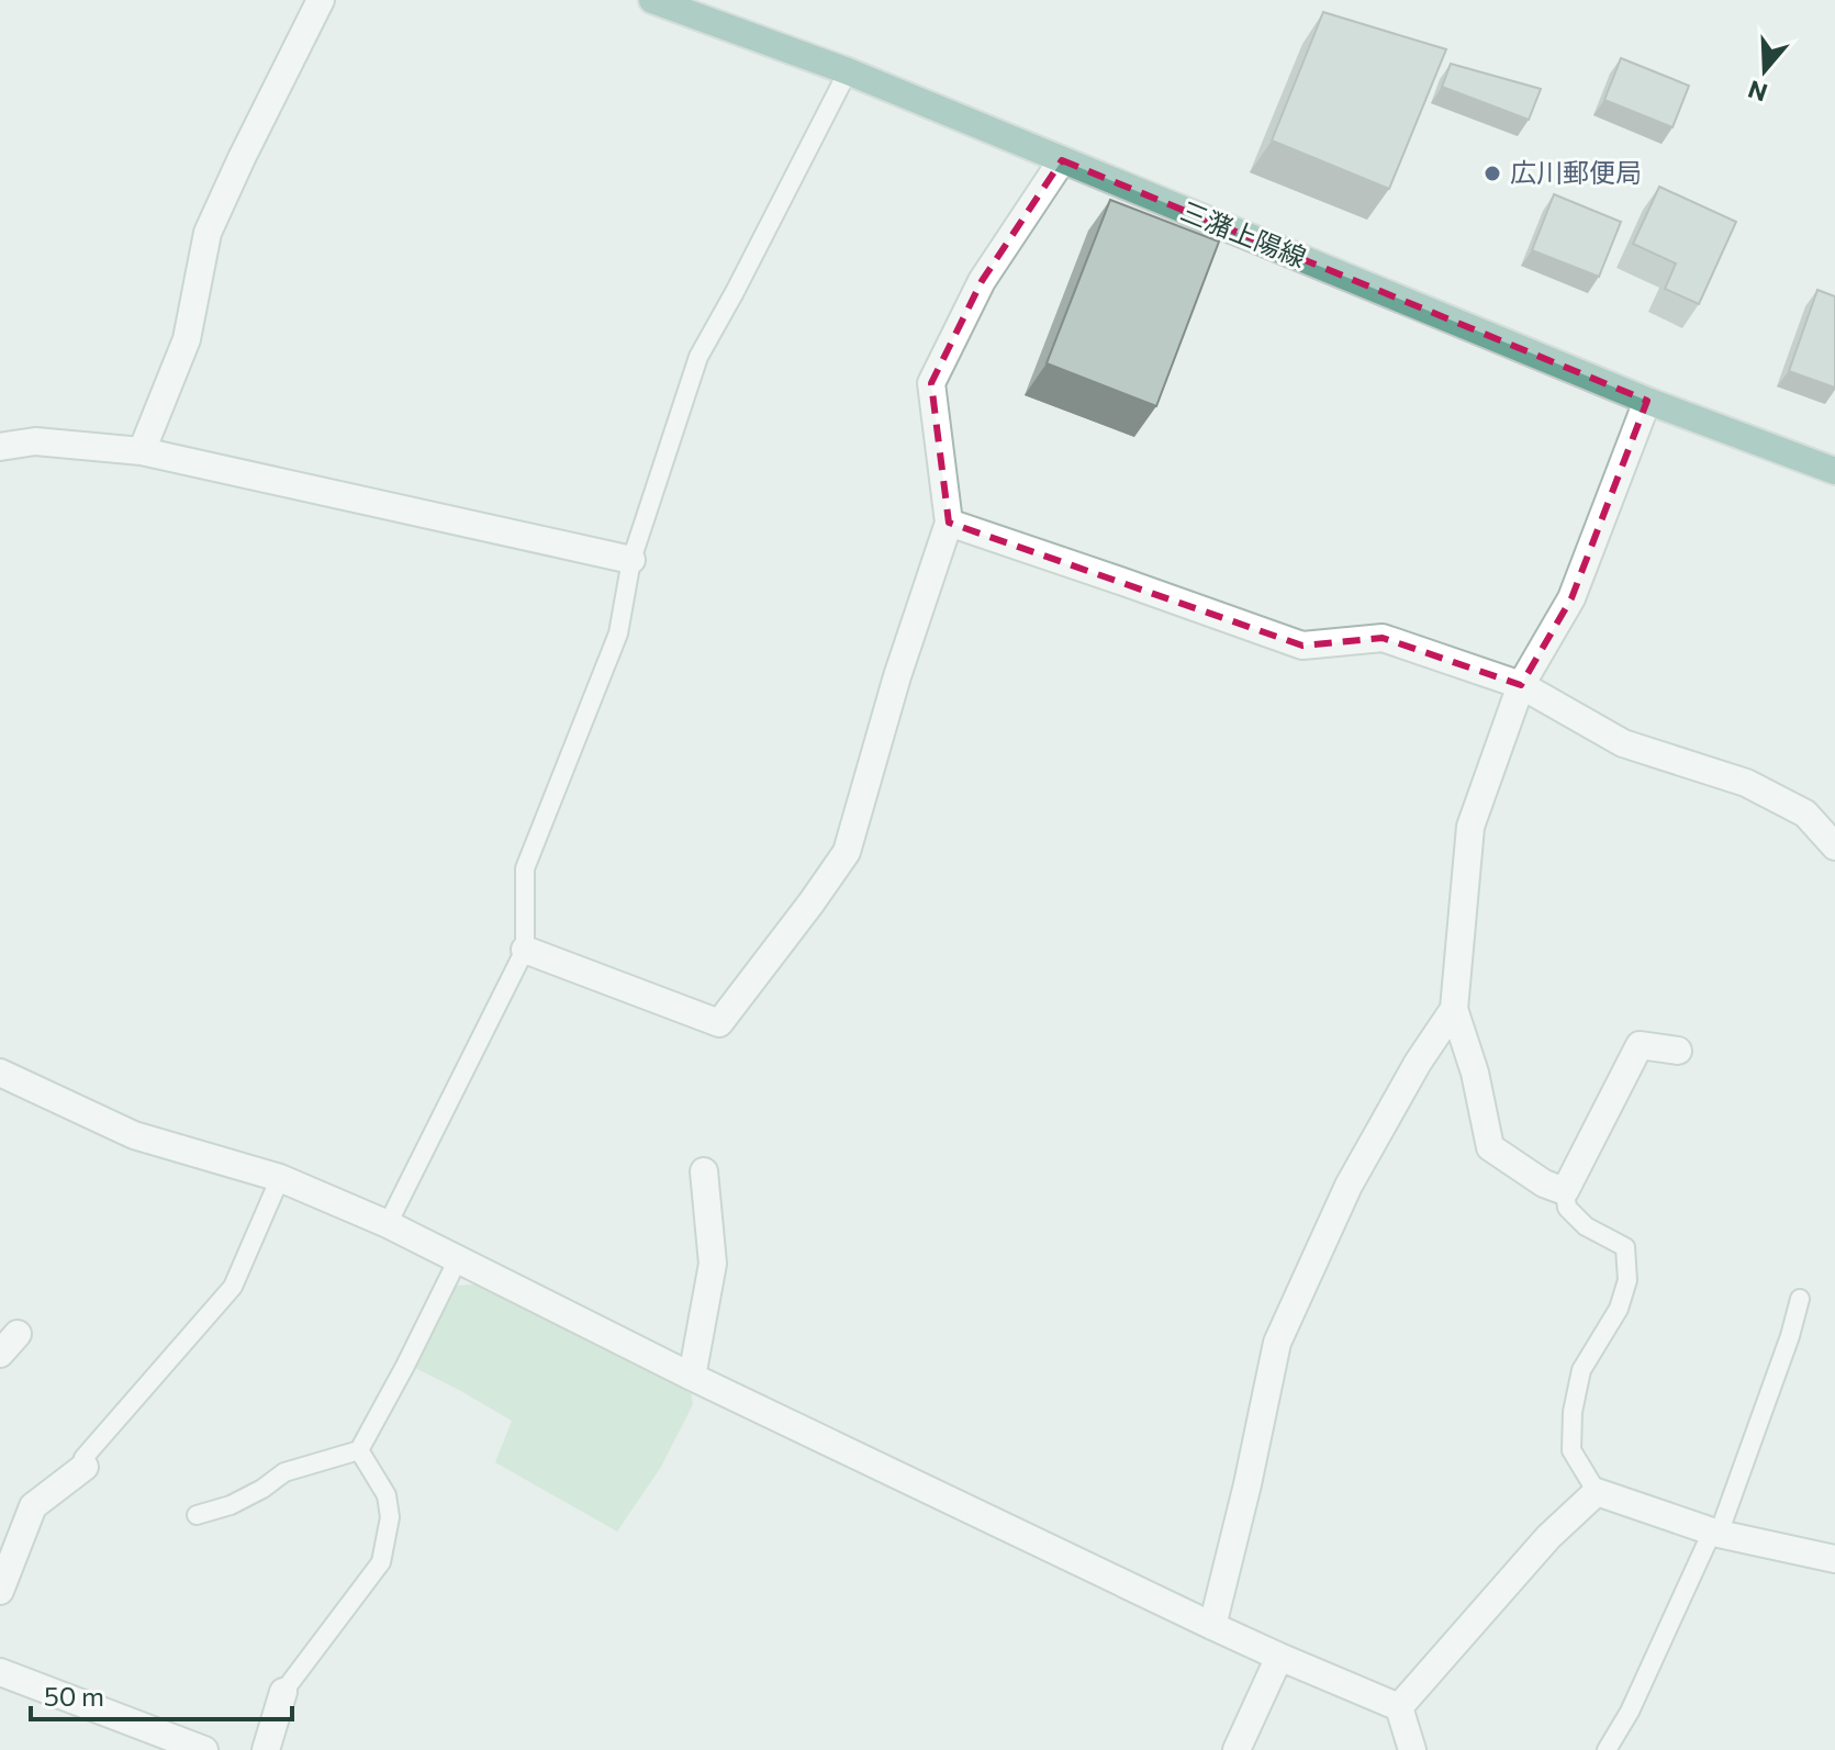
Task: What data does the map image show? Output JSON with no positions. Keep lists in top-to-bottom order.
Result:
{
  "streets": {
    "main road": ["三潴上陽線"]
  },
  "places": ["広川郵便局"],
  "scale_bar": "50 m",
  "north": "bottom"
}
